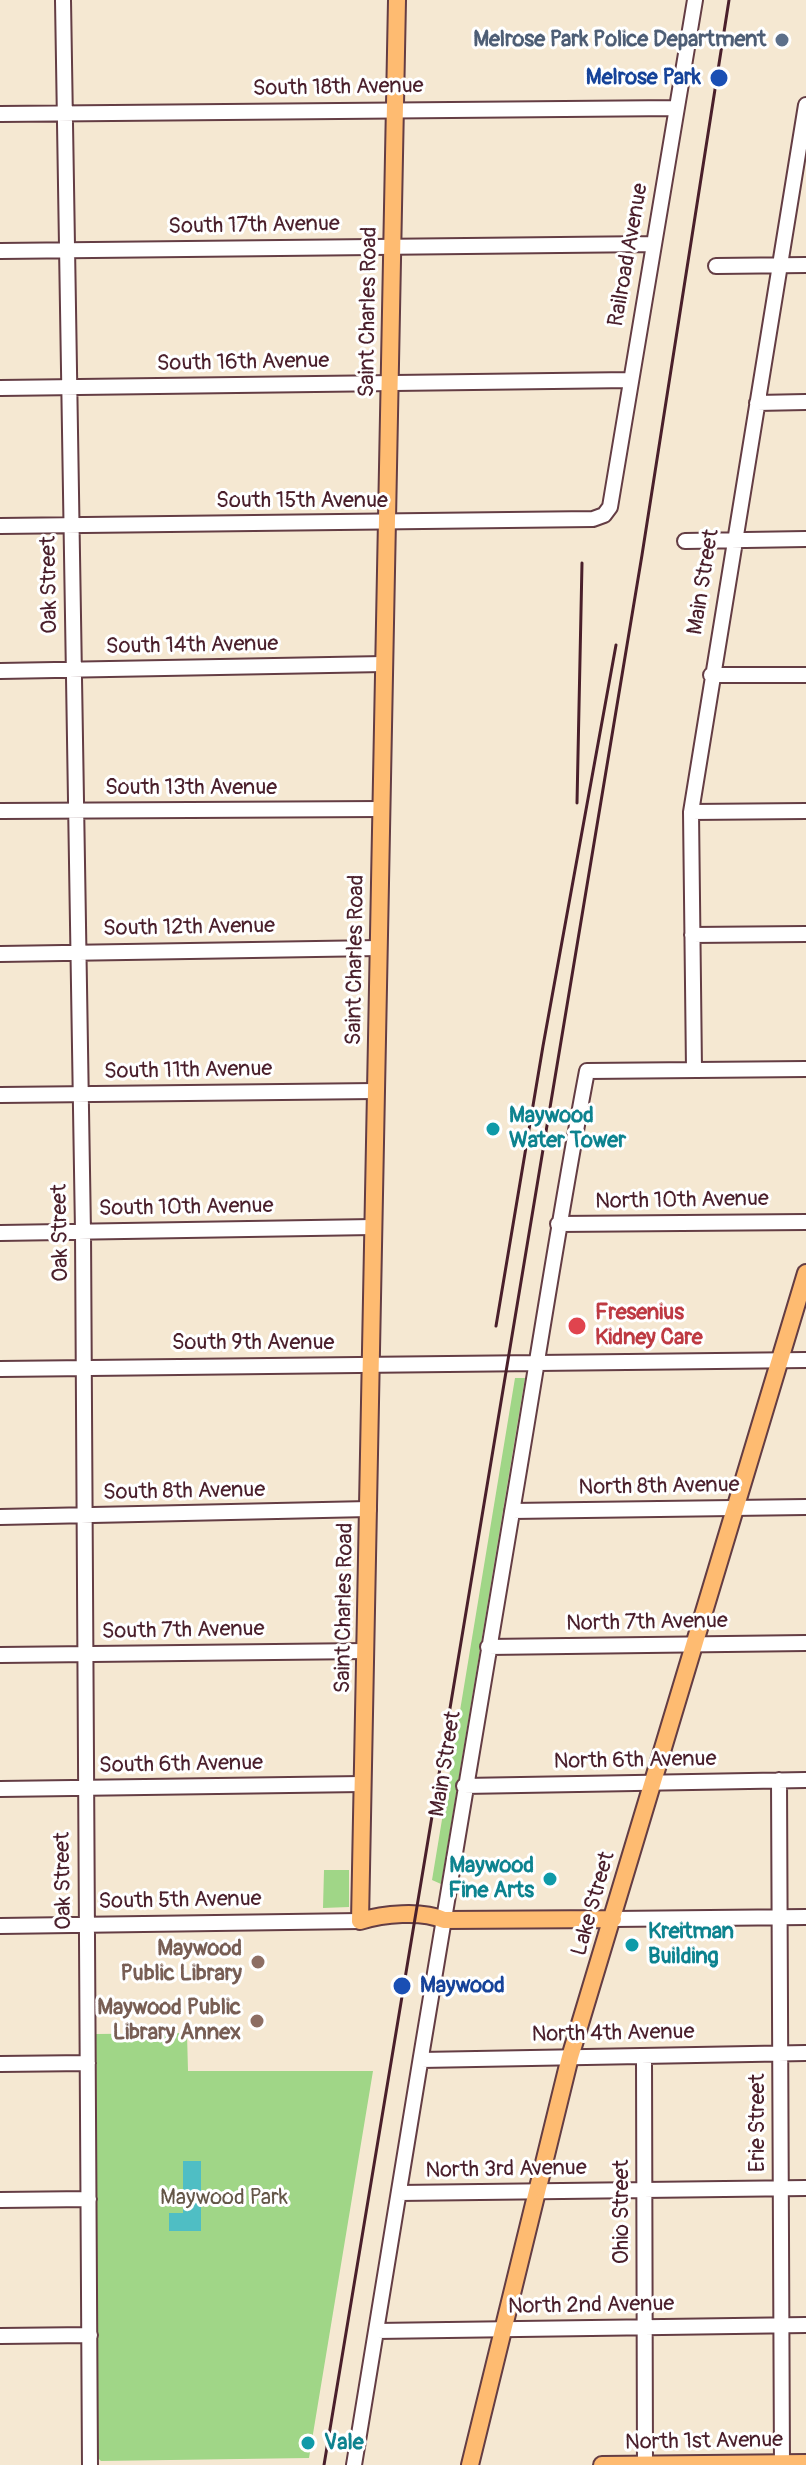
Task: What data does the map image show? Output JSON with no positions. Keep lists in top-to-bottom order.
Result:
{
  "streets": {
    "main road": [
      "Saint Charles Road",
      "South 5th Avenue",
      "Lake Street",
      "North 1st Avenue"
    ],
    "street": [
      "South 18th Avenue",
      "South 17th Avenue",
      "Railroad Avenue",
      "South 16th Avenue",
      "South 15th Avenue",
      "Main Street",
      "Oak Street",
      "South 14th Avenue",
      "South 13th Avenue",
      "South 12th Avenue",
      "South 11th Avenue",
      "North 10th Avenue",
      "South 10th Avenue",
      "South 9th Avenue",
      "North 8th Avenue",
      "South 8th Avenue",
      "North 7th Avenue",
      "South 7th Avenue",
      "North 6th Avenue",
      "South 6th Avenue",
      "North 4th Avenue",
      "Erie Street",
      "North 3rd Avenue",
      "Ohio Street",
      "North 2nd Avenue"
    ]
  },
  "crossings": [
    ["South 18th Avenue", "Railroad Avenue"],
    ["South 18th Avenue", "Saint Charles Road"],
    ["South 18th Avenue", "Oak Street"],
    ["South 17th Avenue", "Railroad Avenue"],
    ["South 17th Avenue", "Saint Charles Road"],
    ["South 17th Avenue", "Oak Street"],
    ["Railroad Avenue", "South 16th Avenue"],
    ["Railroad Avenue", "South 15th Avenue"],
    ["Saint Charles Road", "South 16th Avenue"],
    ["Saint Charles Road", "South 15th Avenue"],
    ["Saint Charles Road", "South 14th Avenue"],
    ["Saint Charles Road", "South 13th Avenue"],
    ["Saint Charles Road", "South 12th Avenue"],
    ["Saint Charles Road", "South 11th Avenue"],
    ["Saint Charles Road", "South 10th Avenue"],
    ["Saint Charles Road", "South 9th Avenue"],
    ["Saint Charles Road", "South 8th Avenue"],
    ["Saint Charles Road", "South 7th Avenue"],
    ["Saint Charles Road", "South 6th Avenue"],
    ["Saint Charles Road", "South 5th Avenue"],
    ["South 16th Avenue", "Oak Street"],
    ["South 15th Avenue", "Oak Street"],
    ["Main Street", "North 10th Avenue"],
    ["Main Street", "South 9th Avenue"],
    ["Main Street", "North 8th Avenue"],
    ["Main Street", "North 7th Avenue"],
    ["Main Street", "North 6th Avenue"],
    ["Main Street", "South 5th Avenue"],
    ["Main Street", "North 4th Avenue"],
    ["Main Street", "North 3rd Avenue"],
    ["Main Street", "North 2nd Avenue"],
    ["Oak Street", "South 14th Avenue"],
    ["Oak Street", "South 13th Avenue"],
    ["Oak Street", "South 12th Avenue"],
    ["Oak Street", "South 11th Avenue"],
    ["Oak Street", "South 10th Avenue"],
    ["Oak Street", "South 9th Avenue"],
    ["Oak Street", "South 8th Avenue"],
    ["Oak Street", "South 7th Avenue"],
    ["Oak Street", "South 6th Avenue"],
    ["Oak Street", "South 5th Avenue"],
    ["South 9th Avenue", "Lake Street"],
    ["North 8th Avenue", "Lake Street"],
    ["North 7th Avenue", "Lake Street"],
    ["North 6th Avenue", "Lake Street"],
    ["North 6th Avenue", "Erie Street"],
    ["South 5th Avenue", "Lake Street"],
    ["Lake Street", "North 4th Avenue"],
    ["Lake Street", "North 3rd Avenue"],
    ["Lake Street", "North 2nd Avenue"],
    ["North 4th Avenue", "Erie Street"],
    ["North 4th Avenue", "Ohio Street"],
    ["Erie Street", "North 3rd Avenue"],
    ["Erie Street", "North 2nd Avenue"],
    ["Erie Street", "North 1st Avenue"],
    ["North 3rd Avenue", "Ohio Street"],
    ["Ohio Street", "North 2nd Avenue"],
    ["Ohio Street", "North 1st Avenue"]
  ],
  "parks": ["Maywood Park"],
  "places": [
    "Melrose Park Police Department",
    "Melrose Park",
    "Maywood Water Tower",
    "Fresenius Kidney Care",
    "Maywood Fine Arts",
    "Kreitman Building",
    "Maywood Public Library",
    "Maywood",
    "Maywood Public Library Annex",
    "Vale"
  ]
}
